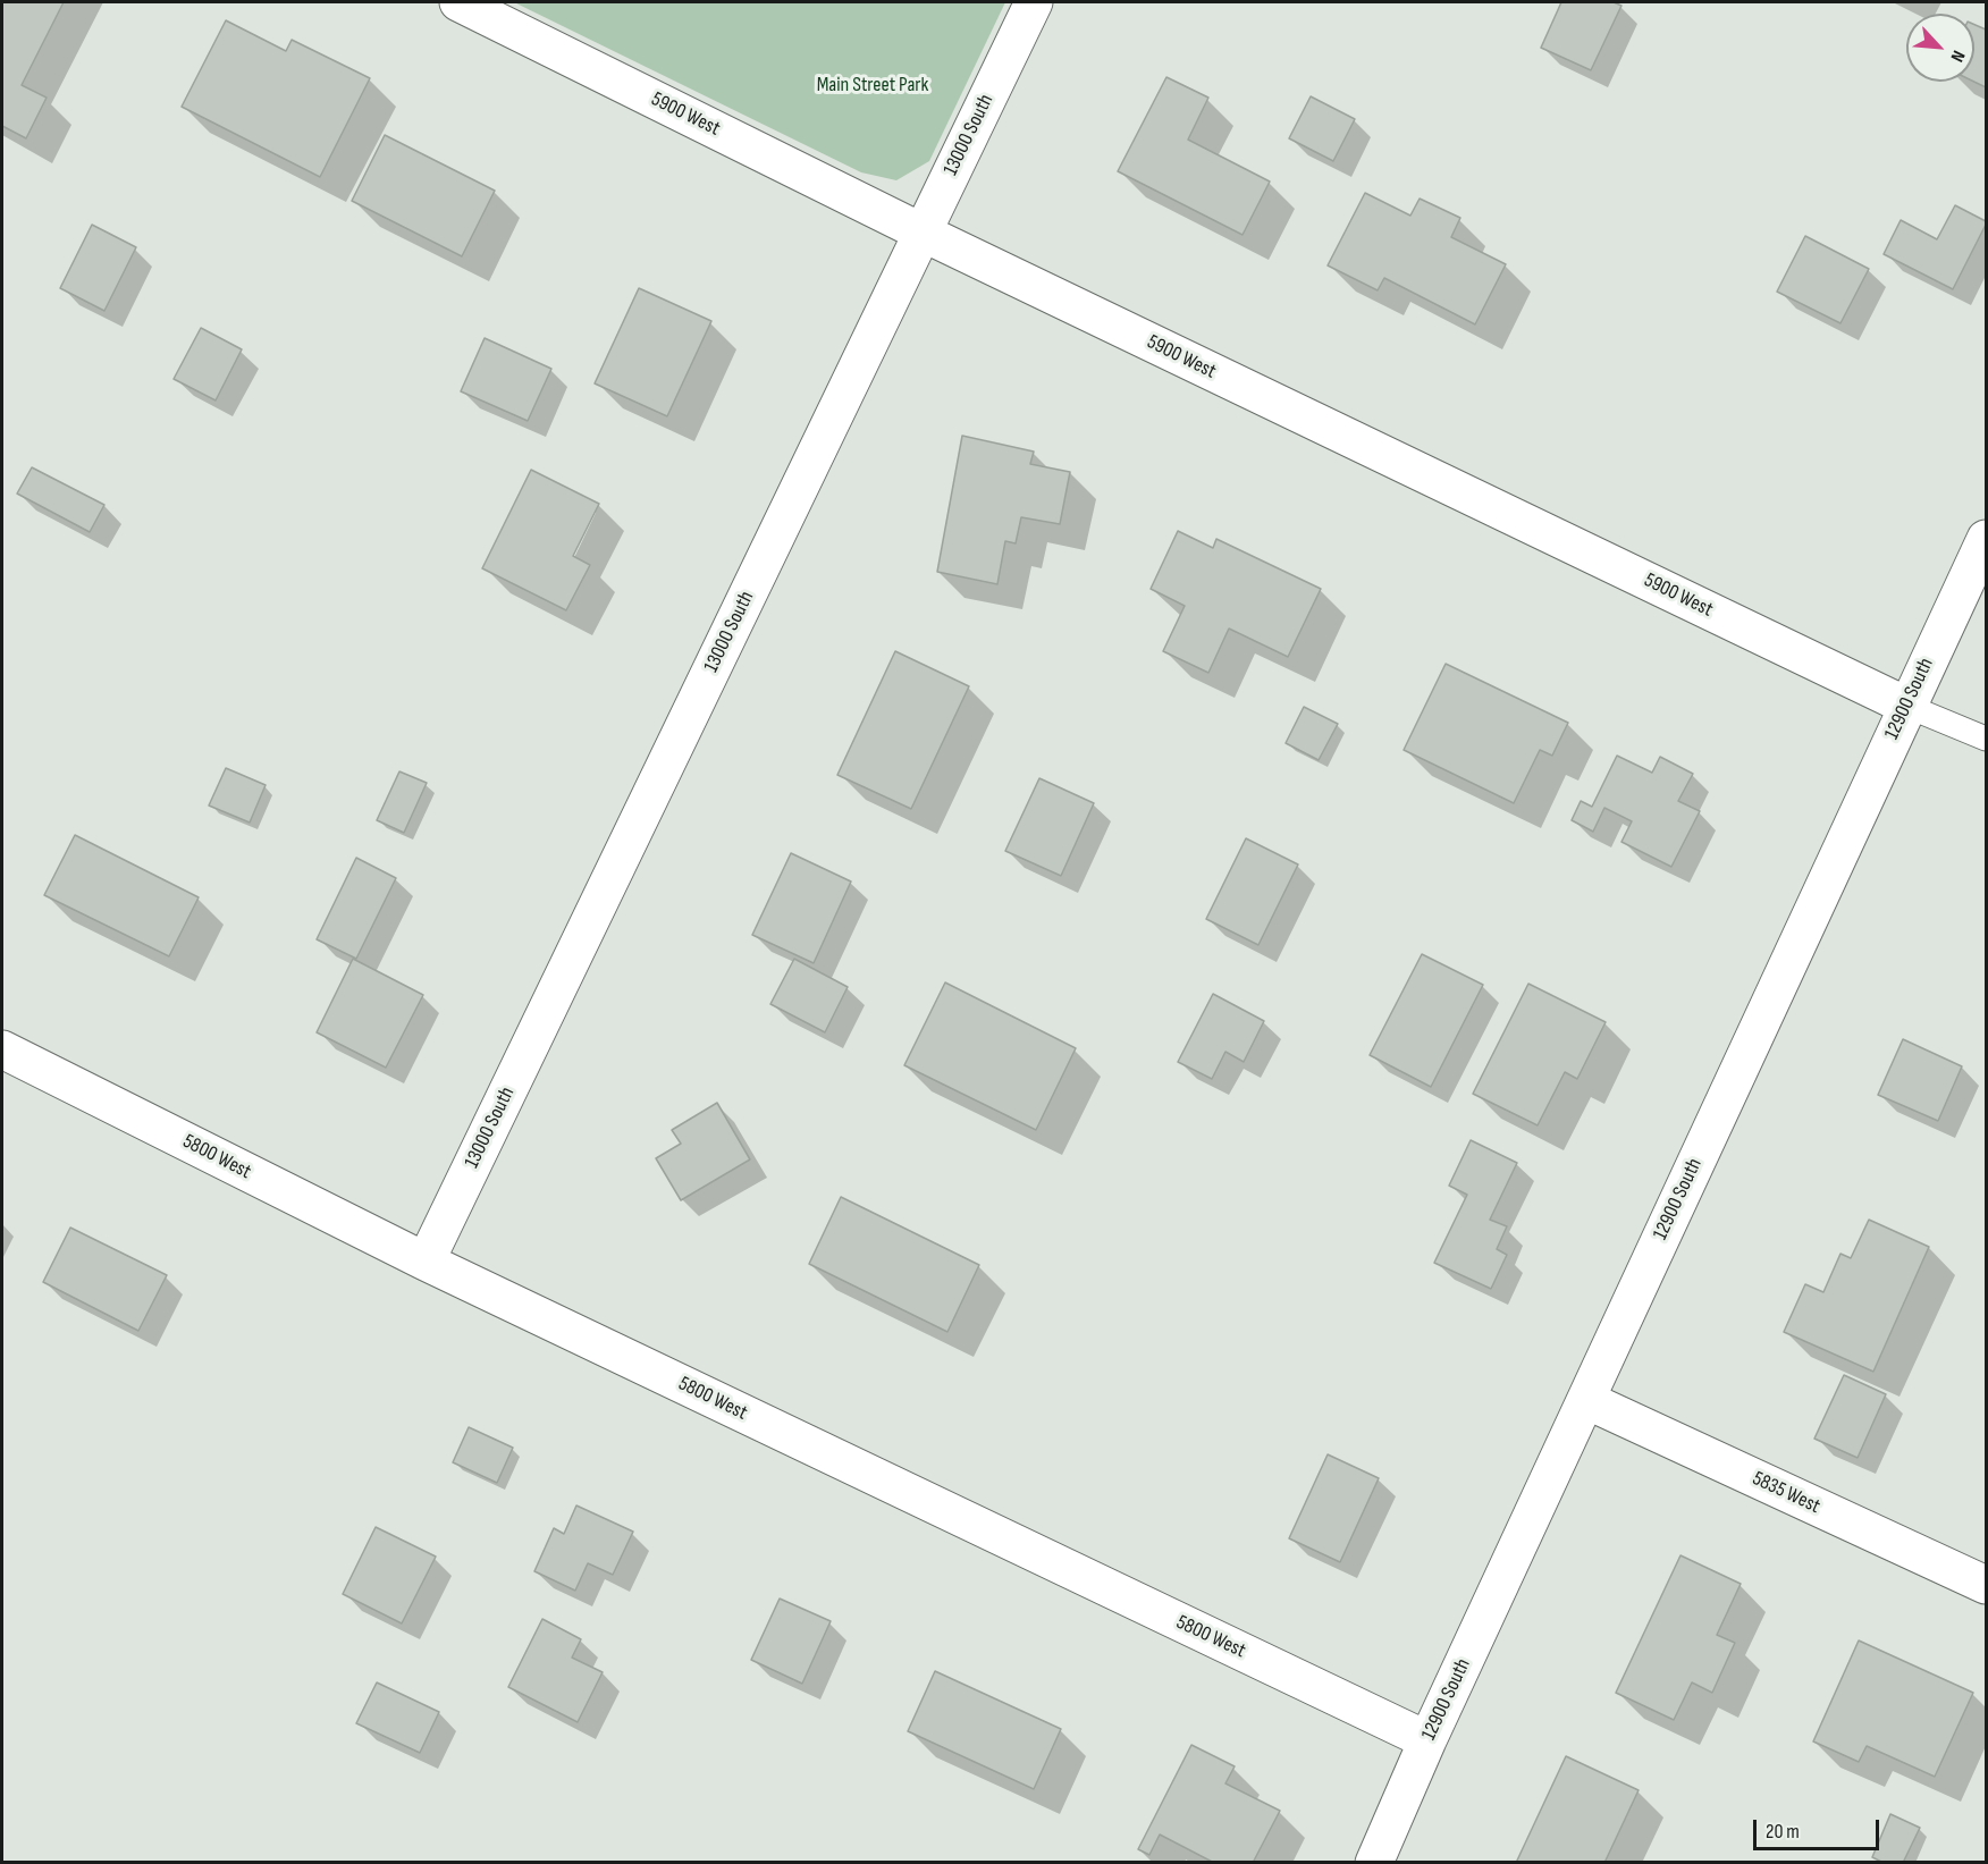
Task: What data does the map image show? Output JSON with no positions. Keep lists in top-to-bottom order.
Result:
{
  "streets": {
    "street": [
      "5900 West",
      "13000 South",
      "12900 South",
      "5800 West",
      "5835 West"
    ]
  },
  "crossings": [
    ["5900 West", "13000 South"],
    ["5900 West", "12900 South"],
    ["13000 South", "5800 West"],
    ["12900 South", "5800 West"],
    ["12900 South", "5835 West"]
  ],
  "parks": ["Main Street Park"],
  "scale_bar": "20 m",
  "north": "bottom right"
}
